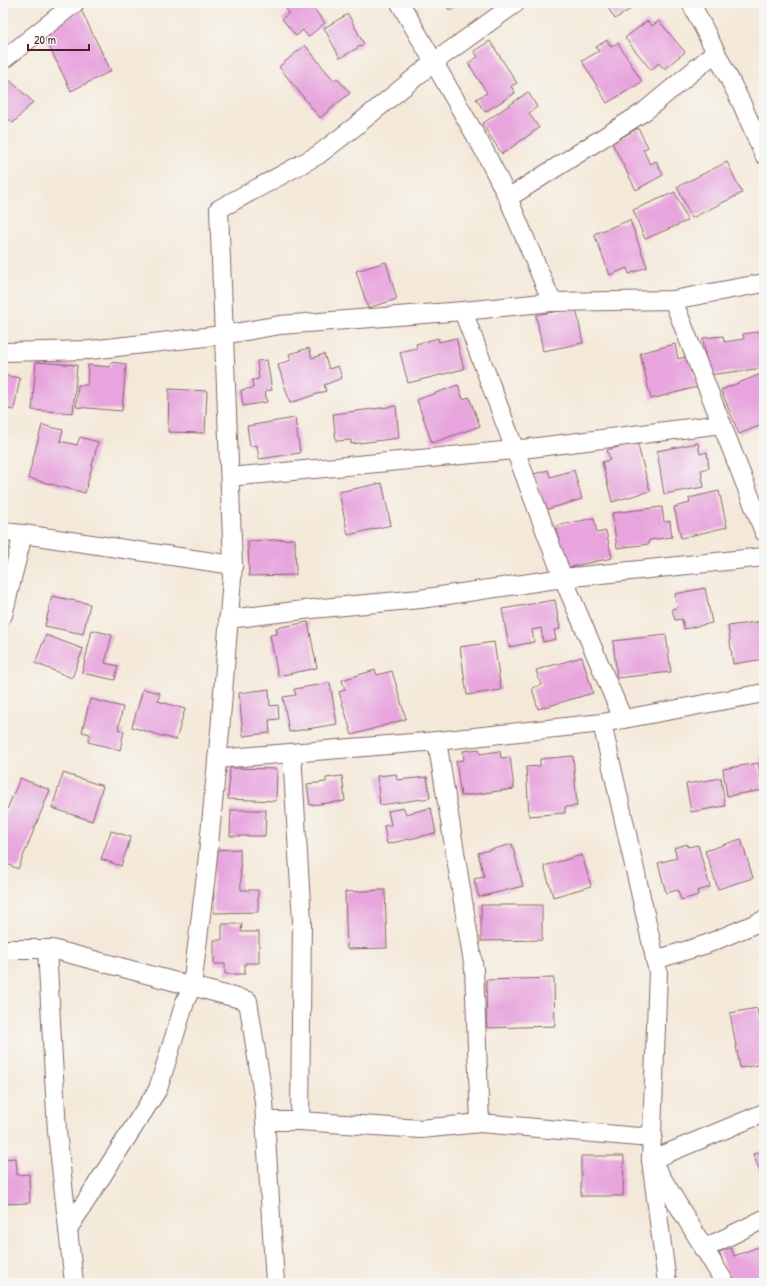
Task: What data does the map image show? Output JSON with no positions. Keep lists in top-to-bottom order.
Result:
{
  "scale_bar": "20 m"
}
